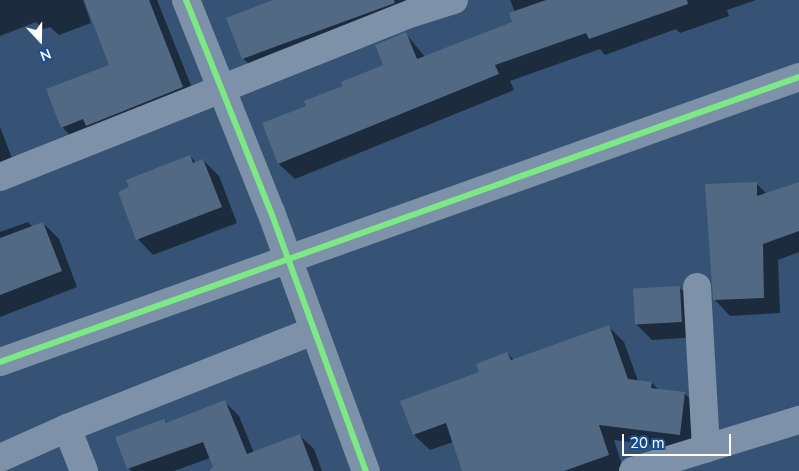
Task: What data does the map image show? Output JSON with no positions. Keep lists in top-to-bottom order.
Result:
{
  "scale_bar": "20 m",
  "north": "bottom"
}
